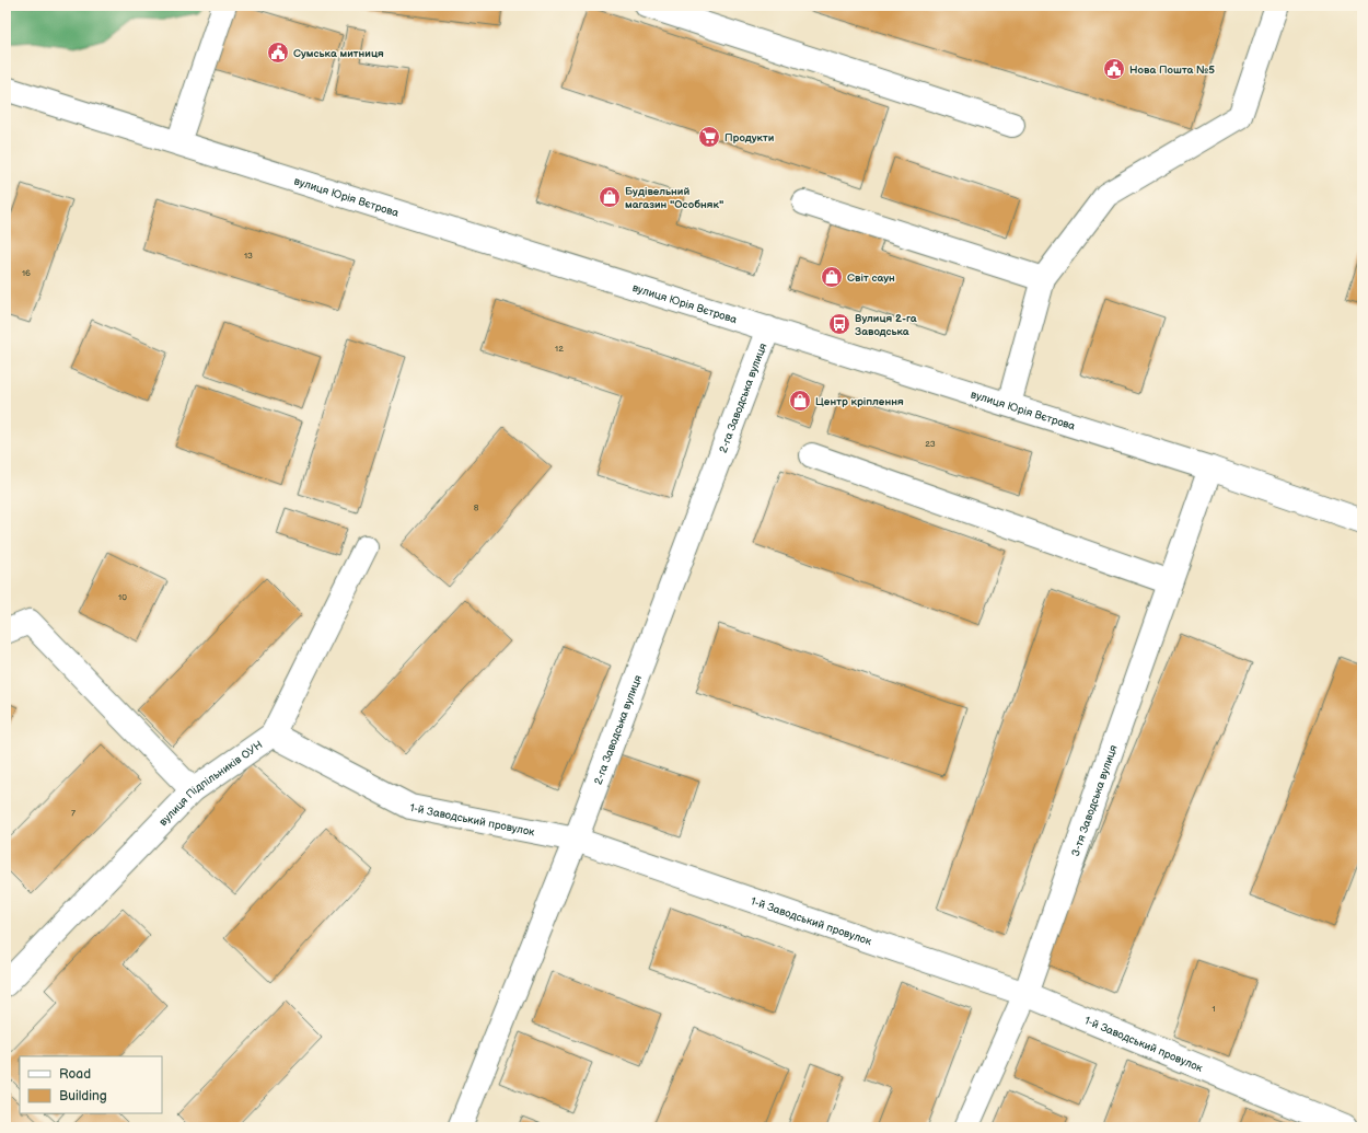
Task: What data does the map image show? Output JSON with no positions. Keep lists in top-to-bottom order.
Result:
{
  "streets": {
    "street": [
      "вулиця Юрія Вєтрова",
      "2-га Заводська вулиця",
      "вулиця Підпільників ОУН",
      "3-тя Заводська вулиця",
      "1-й Заводський провулок"
    ]
  },
  "crossings": [
    ["вулиця Юрія Вєтрова", "2-га Заводська вулиця"],
    ["вулиця Юрія Вєтрова", "3-тя Заводська вулиця"],
    ["2-га Заводська вулиця", "1-й Заводський провулок"],
    ["вулиця Підпільників ОУН", "1-й Заводський провулок"],
    ["3-тя Заводська вулиця", "1-й Заводський провулок"]
  ],
  "places": {
    "public building": ["Сумська митниця", "Нова Пошта №5"],
    "supermarket": ["Продукти"],
    "shop": ["Будівельний магазин \"Особняк\"", "Світ саун", "Центр кріплення"],
    "bus stop": ["Вулиця 2-га Заводська"]
  },
  "house_numbers": [
    "13",
    "16",
    "12",
    "23",
    "8",
    "10",
    "7",
    "1"
  ],
  "legend": ["Road", "Building"]
}
